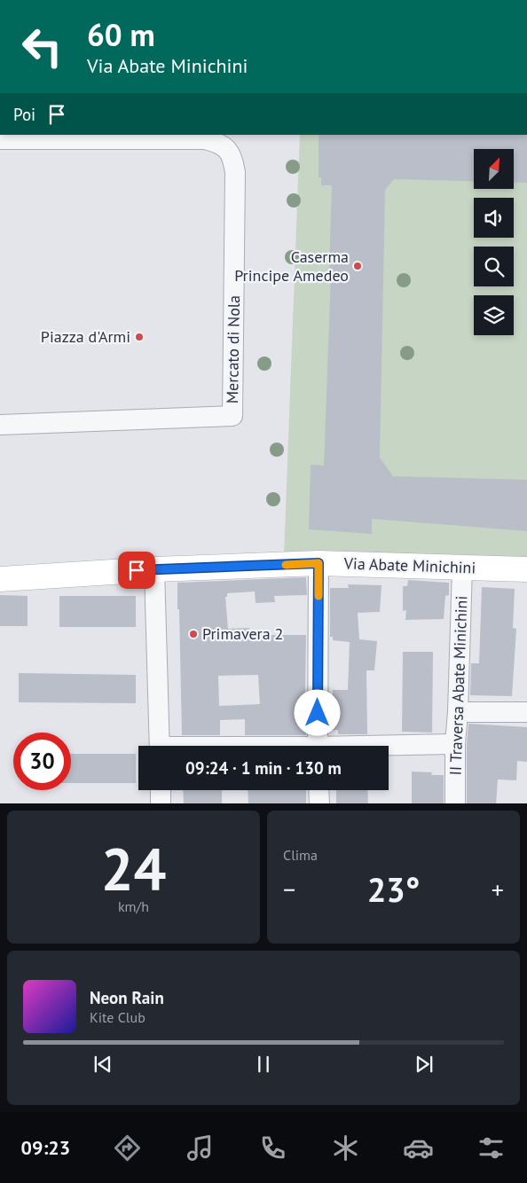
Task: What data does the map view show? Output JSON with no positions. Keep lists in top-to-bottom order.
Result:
{
  "streets": {
    "street": ["Mercato di Nola", "Via Abate Minichini", "II Traversa Abate Minichini"]
  },
  "crossings": [
    ["Via Abate Minichini", "II Traversa Abate Minichini"]
  ],
  "places": ["Caserma Principe Amedeo", "Piazza d'Armi", "Primavera 2"],
  "north": "top right",
  "page": {
    "turn": ["60 m", "Via Abate Minichini"],
    "then": "Poi",
    "limit": "30",
    "trip": "09:24 · 1 min · 130 m",
    "tile": [
      ["24", "km/h"],
      "Clima"
    ],
    "heat": ["−", "23°", "+"],
    "song": ["Neon Rain", "Kite Club"],
    "tabs": "09:23"
  }
}
